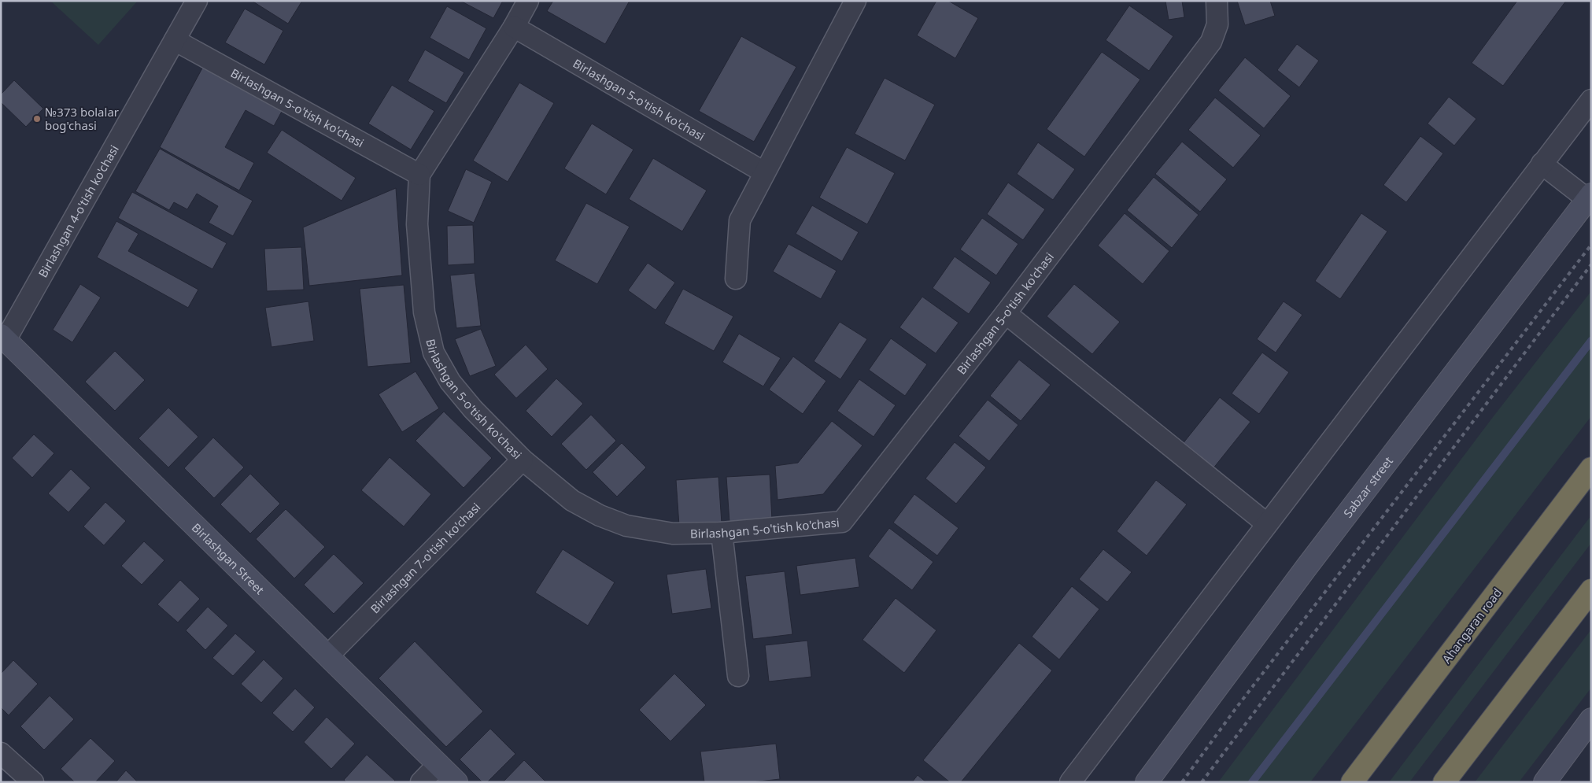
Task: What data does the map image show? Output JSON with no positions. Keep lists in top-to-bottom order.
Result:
{
  "streets": {
    "highway": ["Ahangaran road"],
    "street": [
      "Birlashgan 5-o'tish ko'chasi",
      "Birlashgan 4-o'tish ko'chasi",
      "Sabzar street",
      "Birlashgan 7-o'tish ko'chasi",
      "Birlashgan Street"
    ]
  },
  "crossings": [
    ["Birlashgan 5-o'tish ko'chasi", "Birlashgan 4-o'tish ko'chasi"],
    ["Birlashgan 5-o'tish ko'chasi", "Birlashgan 7-o'tish ko'chasi"],
    ["Birlashgan 4-o'tish ko'chasi", "Birlashgan Street"],
    ["Birlashgan 7-o'tish ko'chasi", "Birlashgan Street"]
  ],
  "places": ["№373 bolalar bog'chasi"]
}
